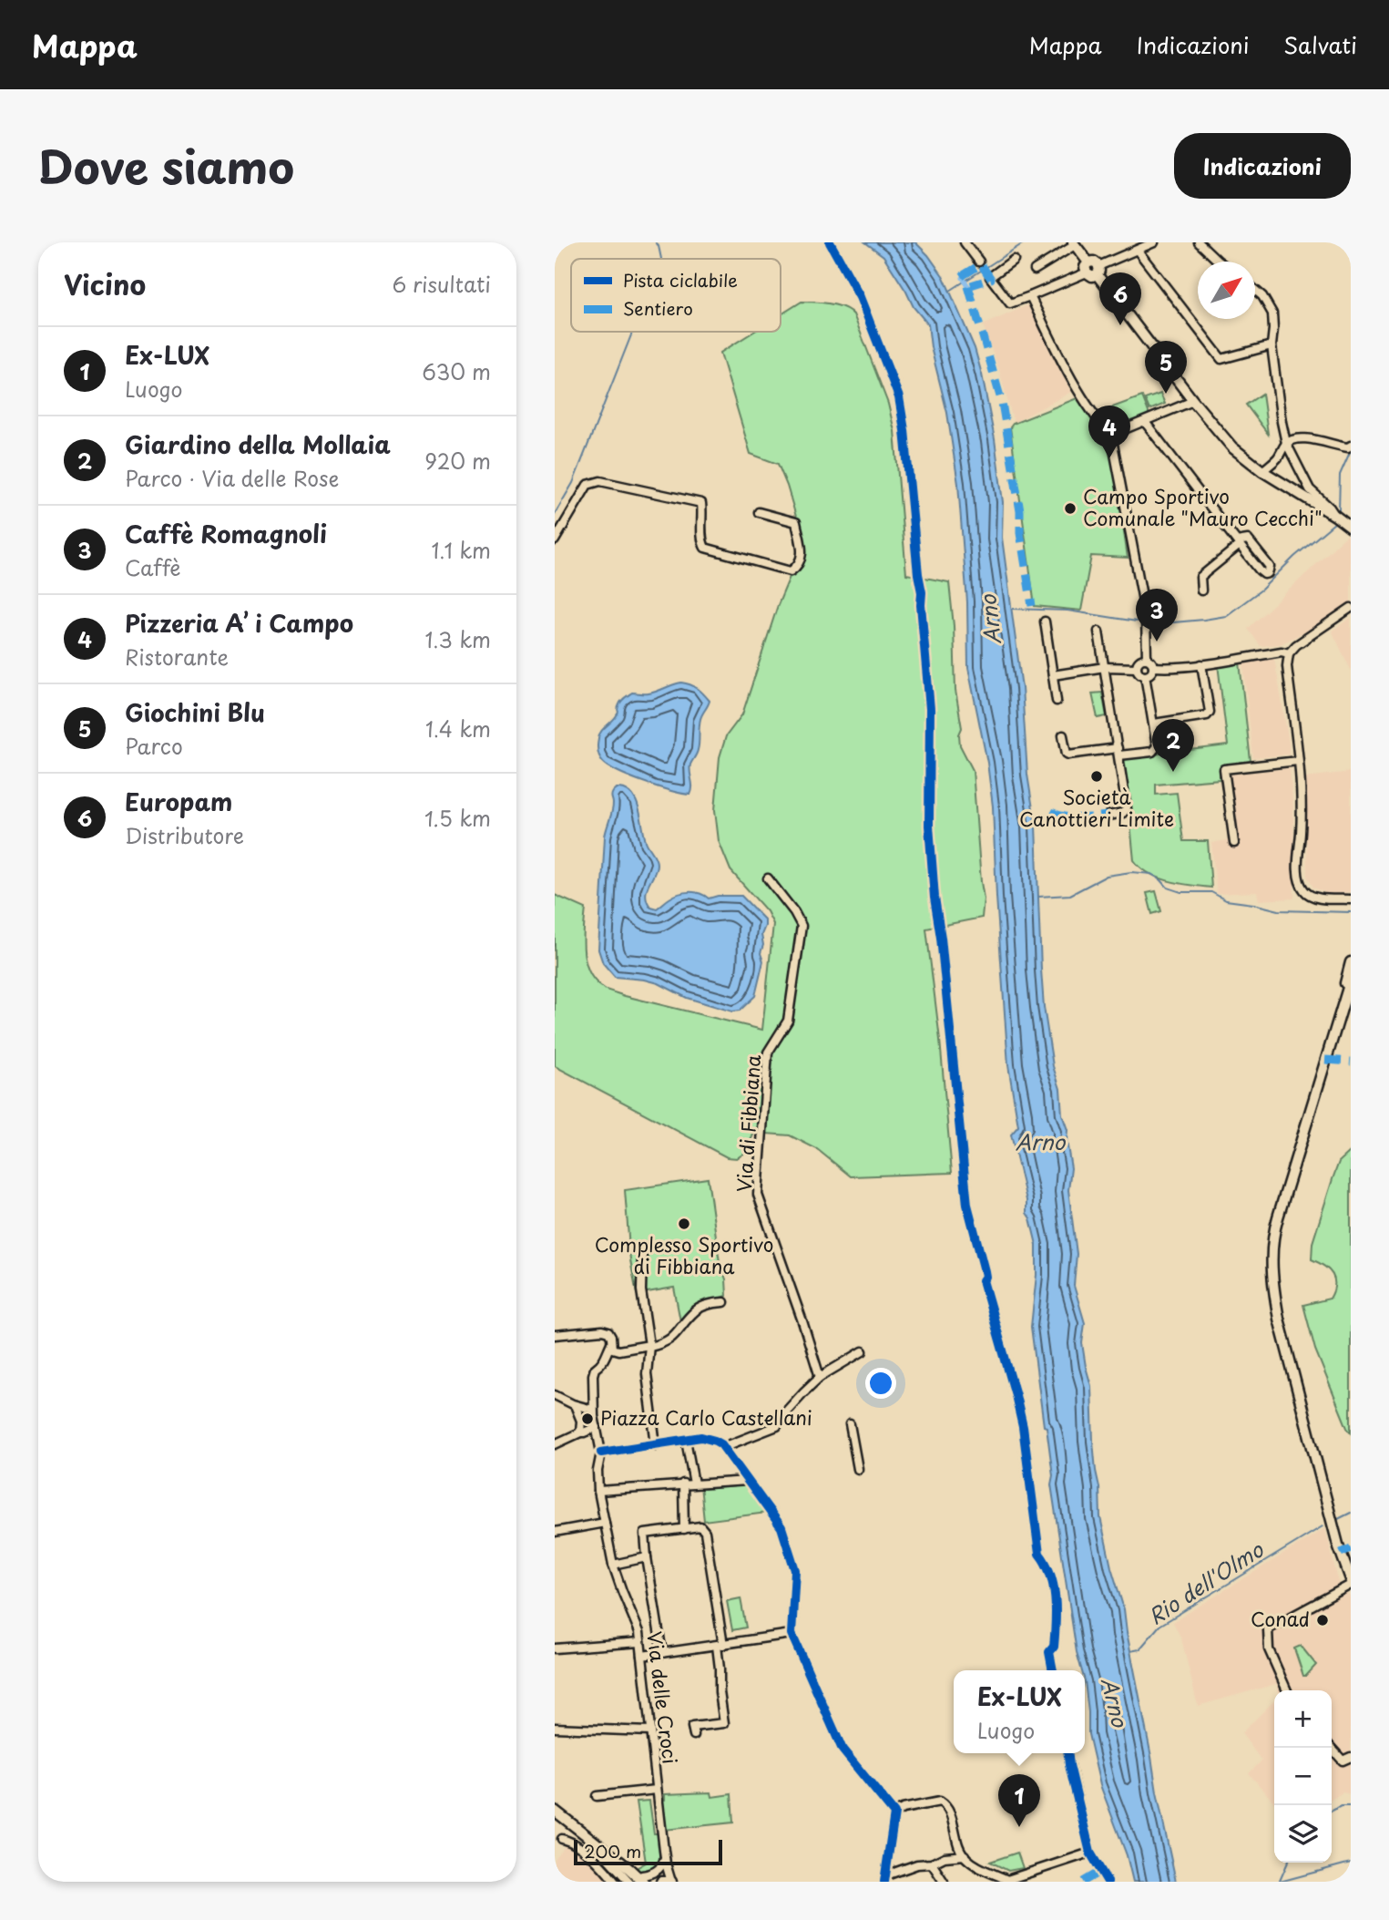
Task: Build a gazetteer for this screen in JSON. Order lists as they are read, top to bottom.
{
  "streets": {
    "street": ["Via di Fibbiana", "Via delle Croci"]
  },
  "water": ["Arno", "Rio dell'Olmo"],
  "places": [
    "Campo Sportivo Comunale \"Mauro Cecchi\"",
    "Società Canottieri Limite",
    "Complesso Sportivo di Fibbiana",
    "Piazza Carlo Castellani",
    "Conad"
  ],
  "legend": ["Pista ciclabile", "Sentiero"],
  "scale_bar": "200 m",
  "north": "top right",
  "page": {
    "header": "Mappa",
    "nav": ["Mappa", "Indicazioni", "Salvati"],
    "title": "Dove siamo",
    "buttons": "Indicazioni",
    "heading": ["Vicino", "6 risultati"],
    "pins": [
      "6",
      "5",
      "4",
      "3",
      "2",
      "1"
    ],
    "list": [
      {
        "mark": "1",
        "name": "Ex-LUX",
        "note": "Luogo",
        "value": "630 m"
      },
      {
        "mark": "2",
        "name": "Giardino della Mollaia",
        "note": "Parco · Via delle Rose",
        "value": "920 m"
      },
      {
        "mark": "3",
        "name": "Caffè Romagnoli",
        "note": "Caffè",
        "value": "1.1 km"
      },
      {
        "mark": "4",
        "name": "Pizzeria A’ i Campo",
        "note": "Ristorante",
        "value": "1.3 km"
      },
      {
        "mark": "5",
        "name": "Giochini Blu",
        "note": "Parco",
        "value": "1.4 km"
      },
      {
        "mark": "6",
        "name": "Europam",
        "note": "Distributore",
        "value": "1.5 km"
      }
    ],
    "popup": ["Ex-LUX", "Luogo"],
    "map_buttons": ["+", "−"],
    "scale": "200 m"
  }
}
